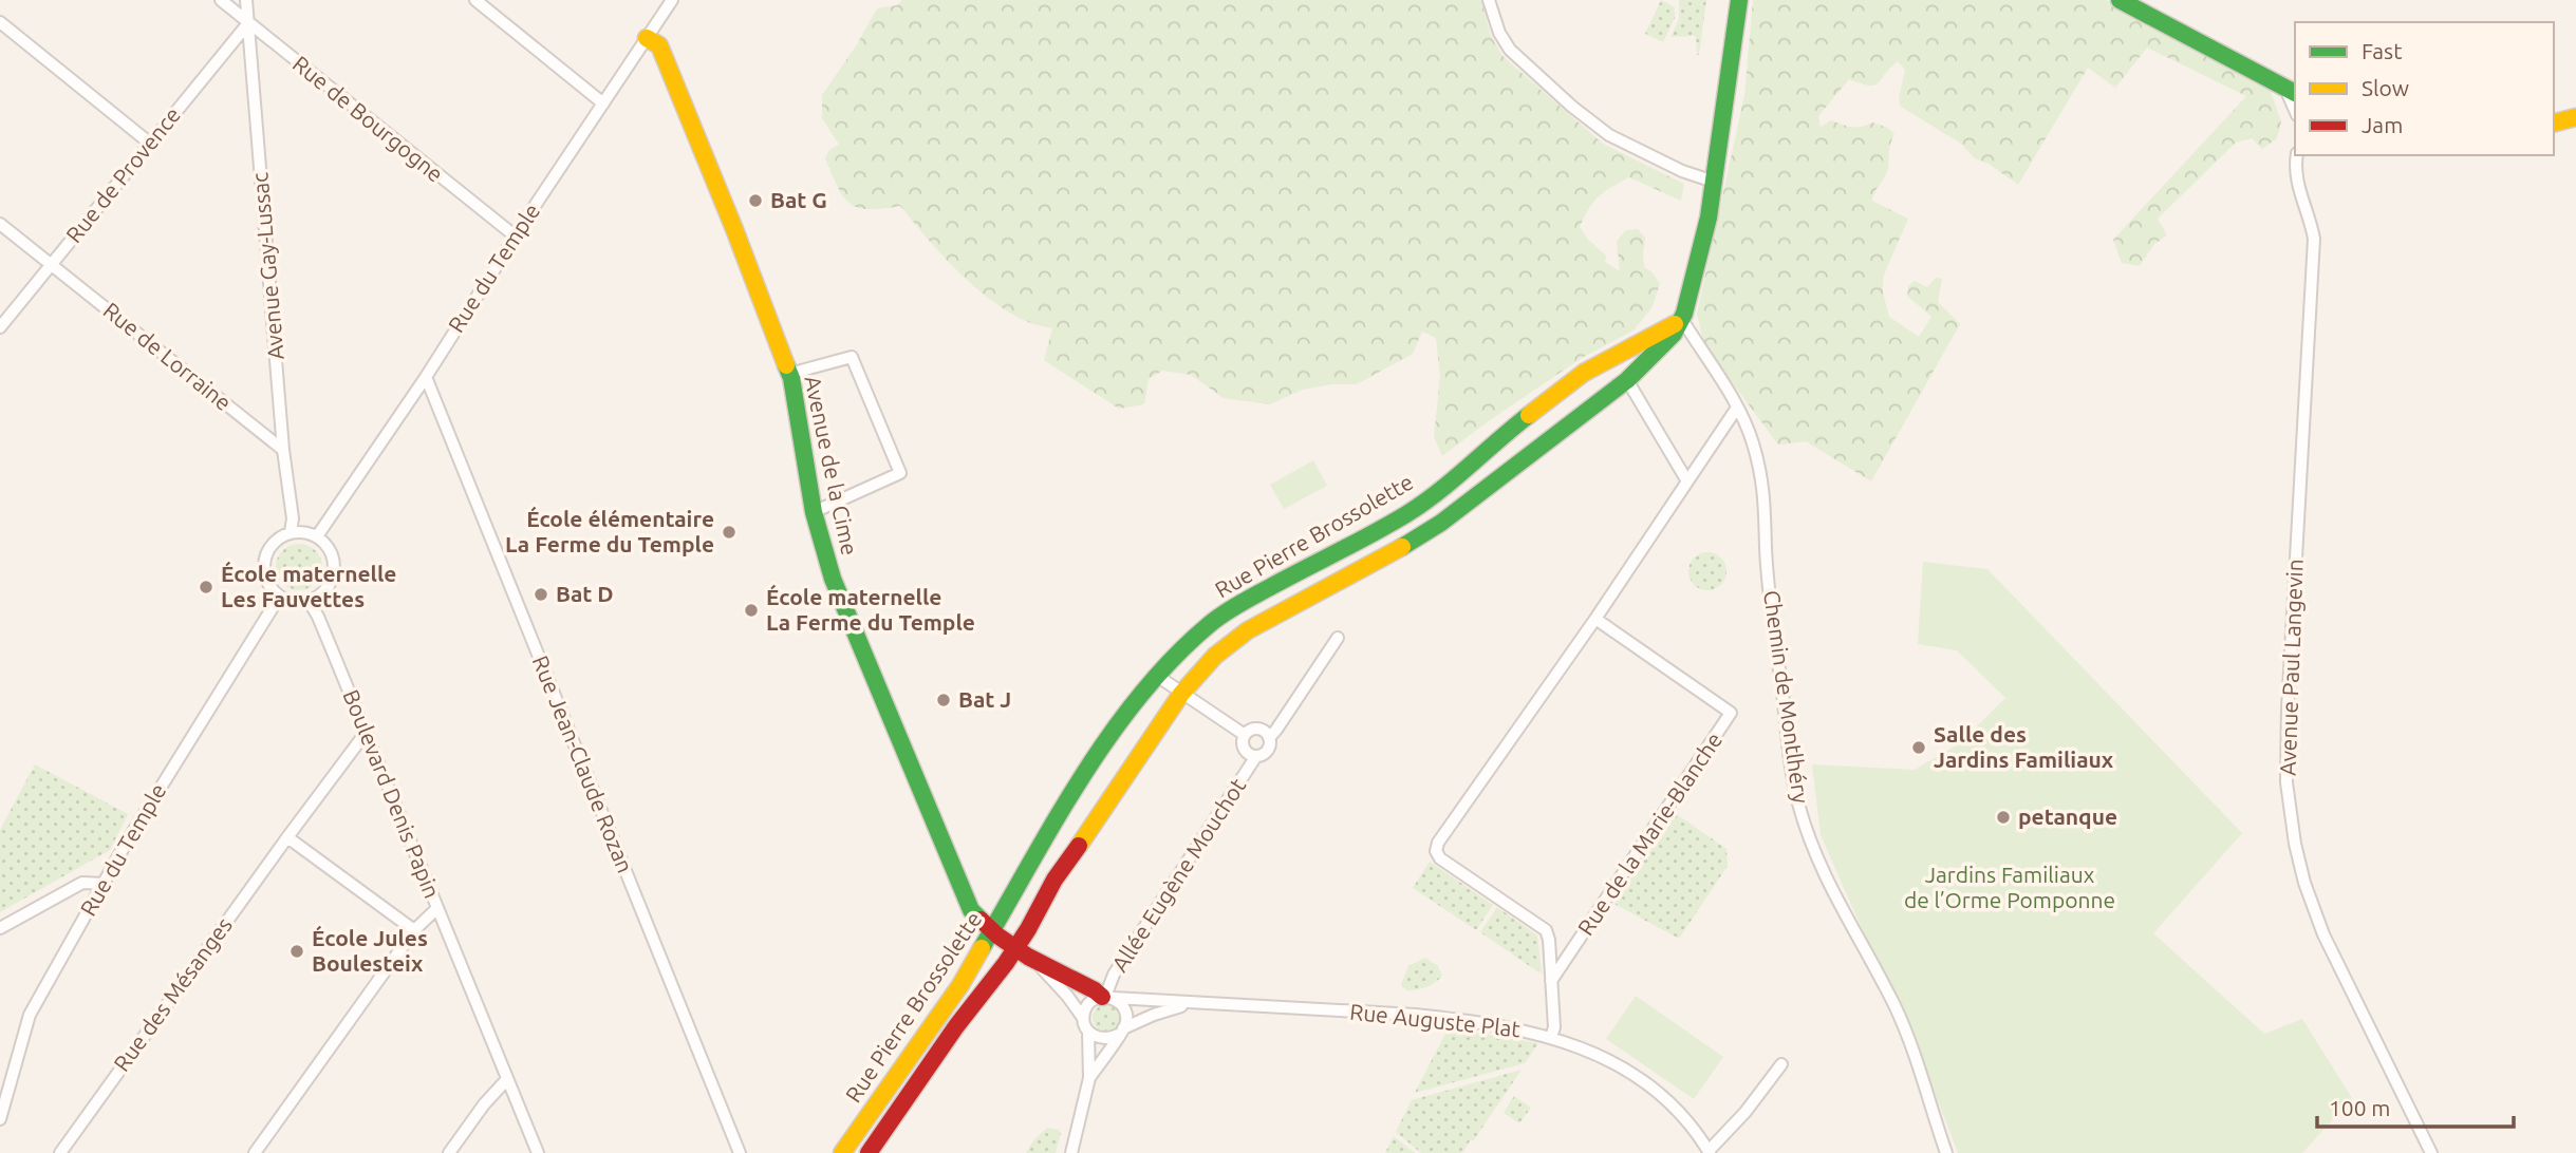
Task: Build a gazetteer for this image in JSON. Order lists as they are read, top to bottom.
{
  "streets": {
    "main road": ["Avenue de la Cime", "Rue Pierre Brossolette"],
    "street": [
      "Rue de Bourgogne",
      "Rue de Provence",
      "Avenue Gay-Lussac",
      "Rue du Temple",
      "Rue de Lorraine",
      "Avenue Paul Langevin",
      "Chemin de Montlhéry",
      "Rue Jean-Claude Rozan",
      "Boulevard Denis Papin",
      "Rue de la Marie-Blanche",
      "Allée Eugène Mouchot",
      "Rue des Mésanges",
      "Rue Auguste Plat"
    ]
  },
  "crossings": [
    ["Rue de Bourgogne", "Rue de Provence"],
    ["Rue de Bourgogne", "Avenue Gay-Lussac"],
    ["Rue de Bourgogne", "Rue du Temple"],
    ["Rue de Provence", "Avenue Gay-Lussac"],
    ["Rue de Provence", "Rue de Lorraine"],
    ["Avenue Gay-Lussac", "Rue du Temple"],
    ["Avenue Gay-Lussac", "Rue de Lorraine"],
    ["Avenue Gay-Lussac", "Boulevard Denis Papin"],
    ["Rue du Temple", "Avenue de la Cime"],
    ["Rue du Temple", "Rue Jean-Claude Rozan"],
    ["Rue du Temple", "Boulevard Denis Papin"],
    ["Avenue de la Cime", "Rue Pierre Brossolette"],
    ["Avenue de la Cime", "Allée Eugène Mouchot"],
    ["Avenue de la Cime", "Rue Auguste Plat"],
    ["Rue Pierre Brossolette", "Chemin de Montlhéry"],
    ["Chemin de Montlhéry", "Rue de la Marie-Blanche"],
    ["Boulevard Denis Papin", "Rue des Mésanges"],
    ["Rue de la Marie-Blanche", "Rue Auguste Plat"],
    ["Allée Eugène Mouchot", "Rue Auguste Plat"]
  ],
  "parks": ["Jardins Familiaux de l’Orme Pomponne"],
  "places": [
    "Bat G",
    "École élémentaire La Ferme du Temple",
    "École maternelle Les Fauvettes",
    "Bat D",
    "École maternelle La Ferme du Temple",
    "Bat J",
    "Salle des Jardins Familiaux",
    "petanque",
    "École Jules Boulesteix"
  ],
  "legend": ["Fast", "Slow", "Jam"],
  "scale_bar": "100 m"
}
